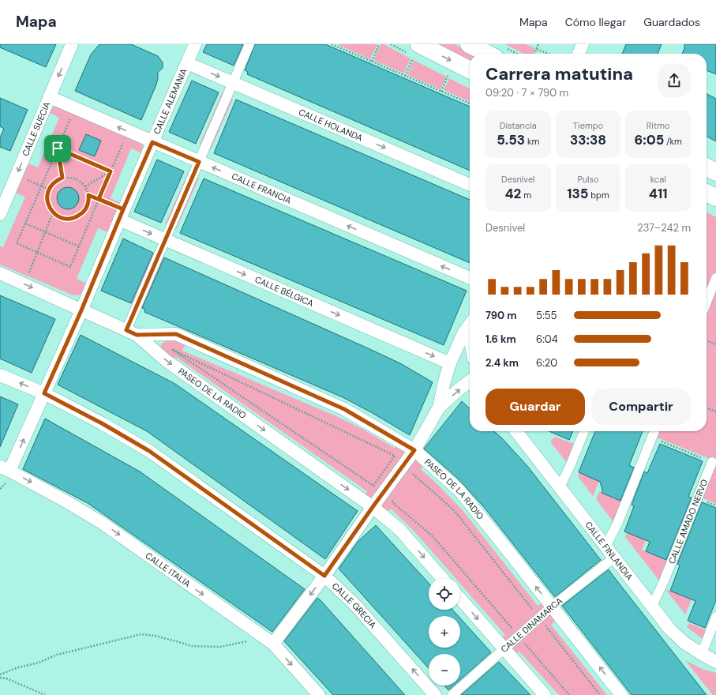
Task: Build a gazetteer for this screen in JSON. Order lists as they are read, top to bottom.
{
  "streets": {
    "street": [
      "CALLE ALEMANIA",
      "CALLE HOLANDA",
      "CALLE SUECIA",
      "CALLE FRANCIA",
      "CALLE BÉLGICA",
      "PASEO DE LA RADIO",
      "CALLE AMADO NERVO",
      "CALLE FINLANDIA",
      "CALLE ITALIA",
      "CALLE GRECIA",
      "CALLE DINAMARCA"
    ]
  },
  "crossings": [
    ["CALLE ALEMANIA", "CALLE HOLANDA"],
    ["CALLE ALEMANIA", "CALLE FRANCIA"],
    ["CALLE ALEMANIA", "CALLE BÉLGICA"],
    ["CALLE ALEMANIA", "PASEO DE LA RADIO"],
    ["CALLE ALEMANIA", "CALLE ITALIA"],
    ["CALLE ALEMANIA", "CALLE GRECIA"],
    ["CALLE SUECIA", "CALLE FRANCIA"],
    ["PASEO DE LA RADIO", "CALLE DINAMARCA"],
    ["CALLE AMADO NERVO", "CALLE FINLANDIA"],
    ["CALLE FINLANDIA", "CALLE DINAMARCA"]
  ],
  "one_way": [
    "CALLE HOLANDA",
    "CALLE SUECIA",
    "CALLE FRANCIA",
    "CALLE BÉLGICA",
    "CALLE ITALIA"
  ],
  "page": {
    "header": "Mapa",
    "nav": ["Mapa", "Cómo llegar", "Guardados"],
    "heading": ["Carrera matutina", "09:20 · 7 × 790 m"],
    "stats": [
      ["Distancia", "5.53 km"],
      ["Tiempo", "33:38"],
      ["Ritmo", "6:05 /km"],
      ["Desnivel", "42 m"],
      ["Pulso", "135 bpm"],
      ["kcal", "411"]
    ],
    "chart": ["Desnivel", "237–242 m"],
    "list": [
      {
        "name": "790 m",
        "note": "5:55"
      },
      {
        "name": "1.6 km",
        "note": "6:04"
      },
      {
        "name": "2.4 km",
        "note": "6:20"
      }
    ],
    "buttons": ["Guardar", "Compartir"],
    "map_buttons": ["+", "−"]
  }
}
